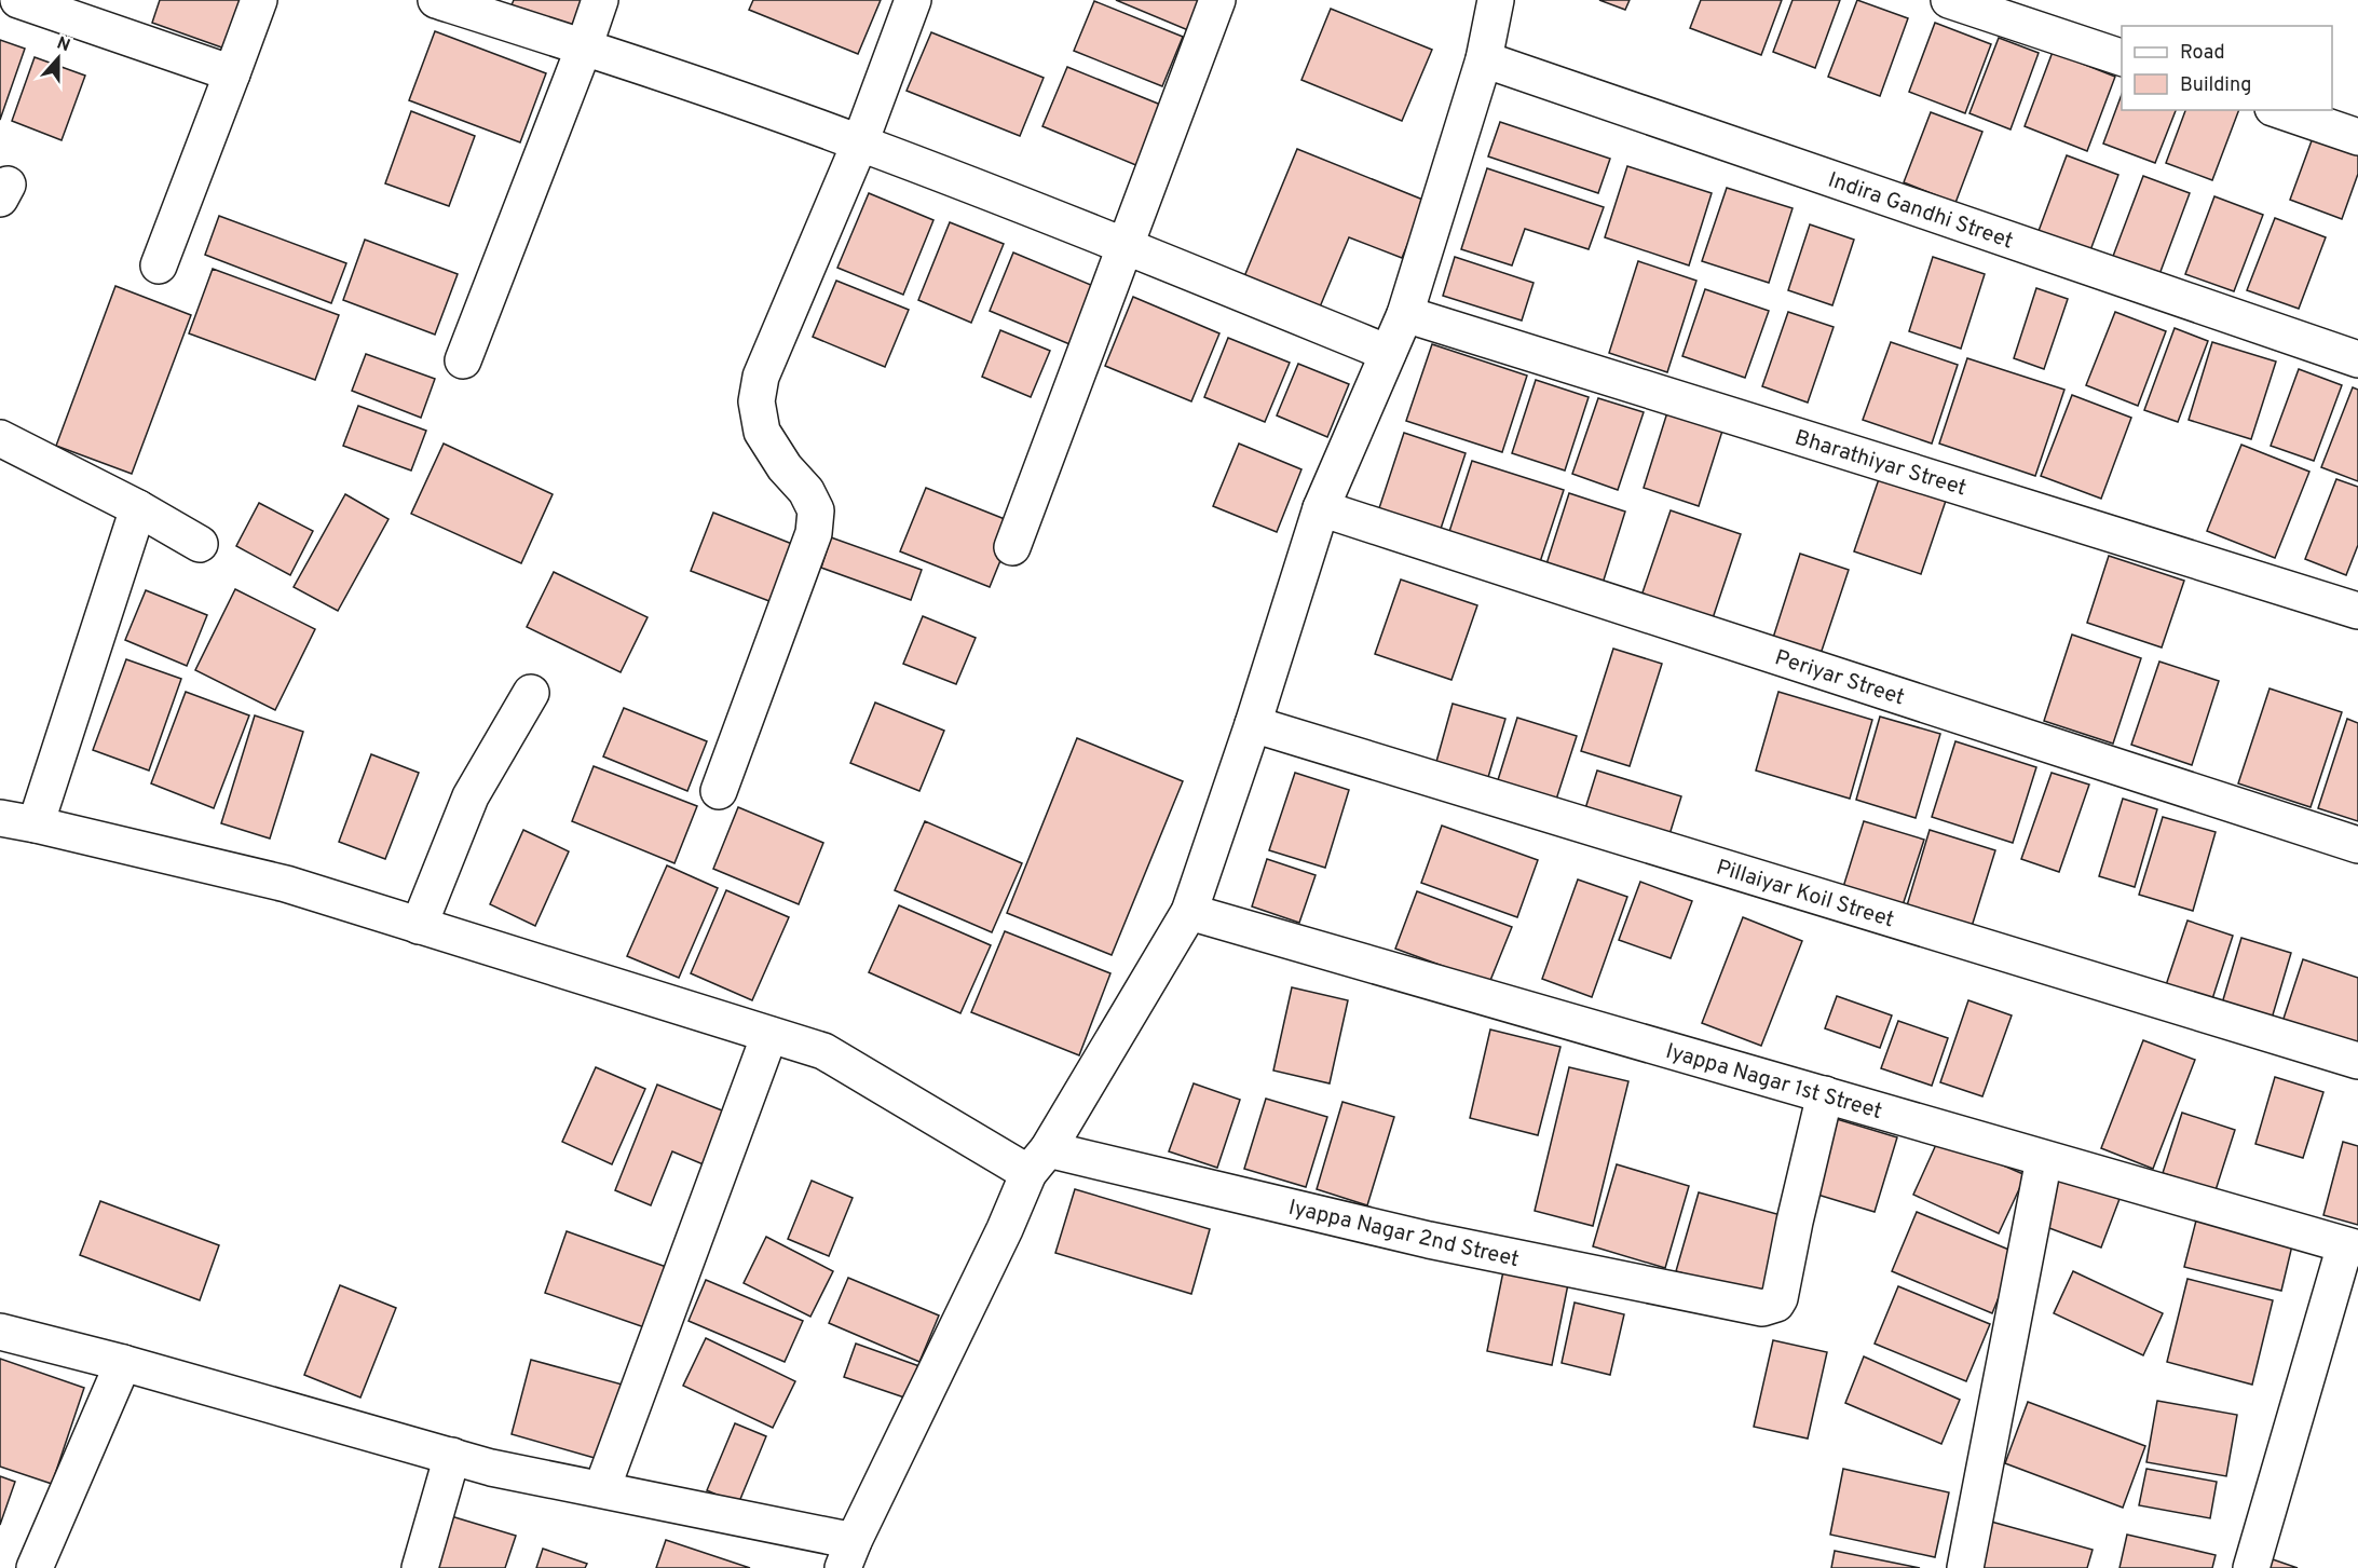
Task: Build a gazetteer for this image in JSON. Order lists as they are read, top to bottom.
{
  "streets": {
    "street": [
      "Indira Gandhi Street",
      "Bharathiyar Street",
      "Periyar Street",
      "Pillaiyar Koil Street",
      "Iyappa Nagar 1st Street",
      "Iyappa Nagar 2nd Street"
    ]
  },
  "crossings": [
    ["Iyappa Nagar 1st Street", "Iyappa Nagar 2nd Street"]
  ],
  "legend": ["Road", "Building"],
  "north": "top"
}
